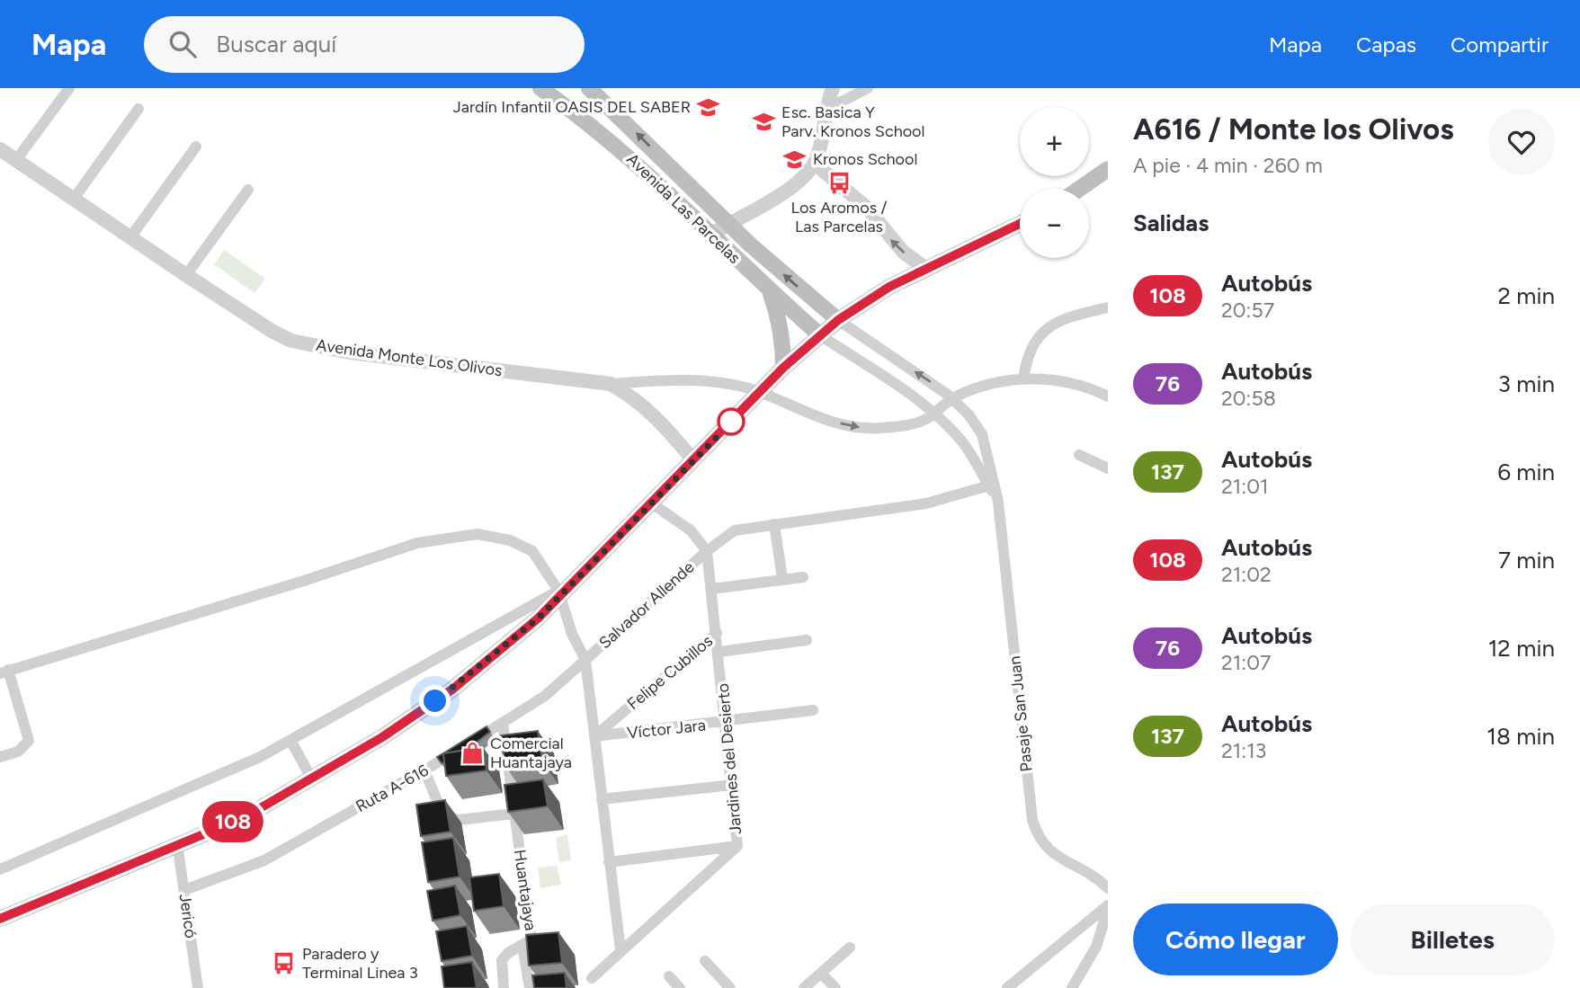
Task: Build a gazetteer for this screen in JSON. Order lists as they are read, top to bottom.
{
  "streets": {
    "main road": ["Avenida Las Parcelas"],
    "street": [
      "Avenida Monte Los Olivos",
      "Salvador Allende",
      "Felipe Cubillos",
      "Pasaje San Juan",
      "Víctor Jara",
      "Jardines del Desierto",
      "Ruta A-616",
      "Huantajaya",
      "Jericó"
    ]
  },
  "crossings": [
    ["Avenida Las Parcelas", "Pasaje San Juan"],
    ["Salvador Allende", "Felipe Cubillos"],
    ["Salvador Allende", "Pasaje San Juan"],
    ["Salvador Allende", "Víctor Jara"],
    ["Salvador Allende", "Jardines del Desierto"],
    ["Salvador Allende", "Ruta A-616"],
    ["Felipe Cubillos", "Víctor Jara"],
    ["Felipe Cubillos", "Jardines del Desierto"],
    ["Víctor Jara", "Jardines del Desierto"],
    ["Ruta A-616", "Huantajaya"],
    ["Ruta A-616", "Jericó"]
  ],
  "places": {
    "school or university": ["Jardín Infantil OASIS DEL SABER", "Esc. Basica Y Parv. Kronos School", "Kronos School"],
    "bus stop": ["Los Aromos / Las Parcelas", "Paradero y Terminal Linea 3"],
    "shop": ["Comercial Huantajaya"]
  },
  "lines": ["bus line 108"],
  "page": {
    "header": "Mapa",
    "search": "Buscar aquí",
    "nav": ["Mapa", "Capas", "Compartir"],
    "on_map": "108",
    "heading": [
      ["A616 / Monte los Olivos", "A pie · 4 min · 260 m"],
      "Salidas"
    ],
    "map_buttons": ["+", "−"],
    "list": [
      {
        "mark": "108",
        "name": "Autobús",
        "note": "20:57",
        "value": "2 min"
      },
      {
        "mark": "76",
        "name": "Autobús",
        "note": "20:58",
        "value": "3 min"
      },
      {
        "mark": "137",
        "name": "Autobús",
        "note": "21:01",
        "value": "6 min"
      },
      {
        "mark": "108",
        "name": "Autobús",
        "note": "21:02",
        "value": "7 min"
      },
      {
        "mark": "76",
        "name": "Autobús",
        "note": "21:07",
        "value": "12 min"
      },
      {
        "mark": "137",
        "name": "Autobús",
        "note": "21:13",
        "value": "18 min"
      }
    ],
    "buttons": ["Cómo llegar", "Billetes"]
  }
}
